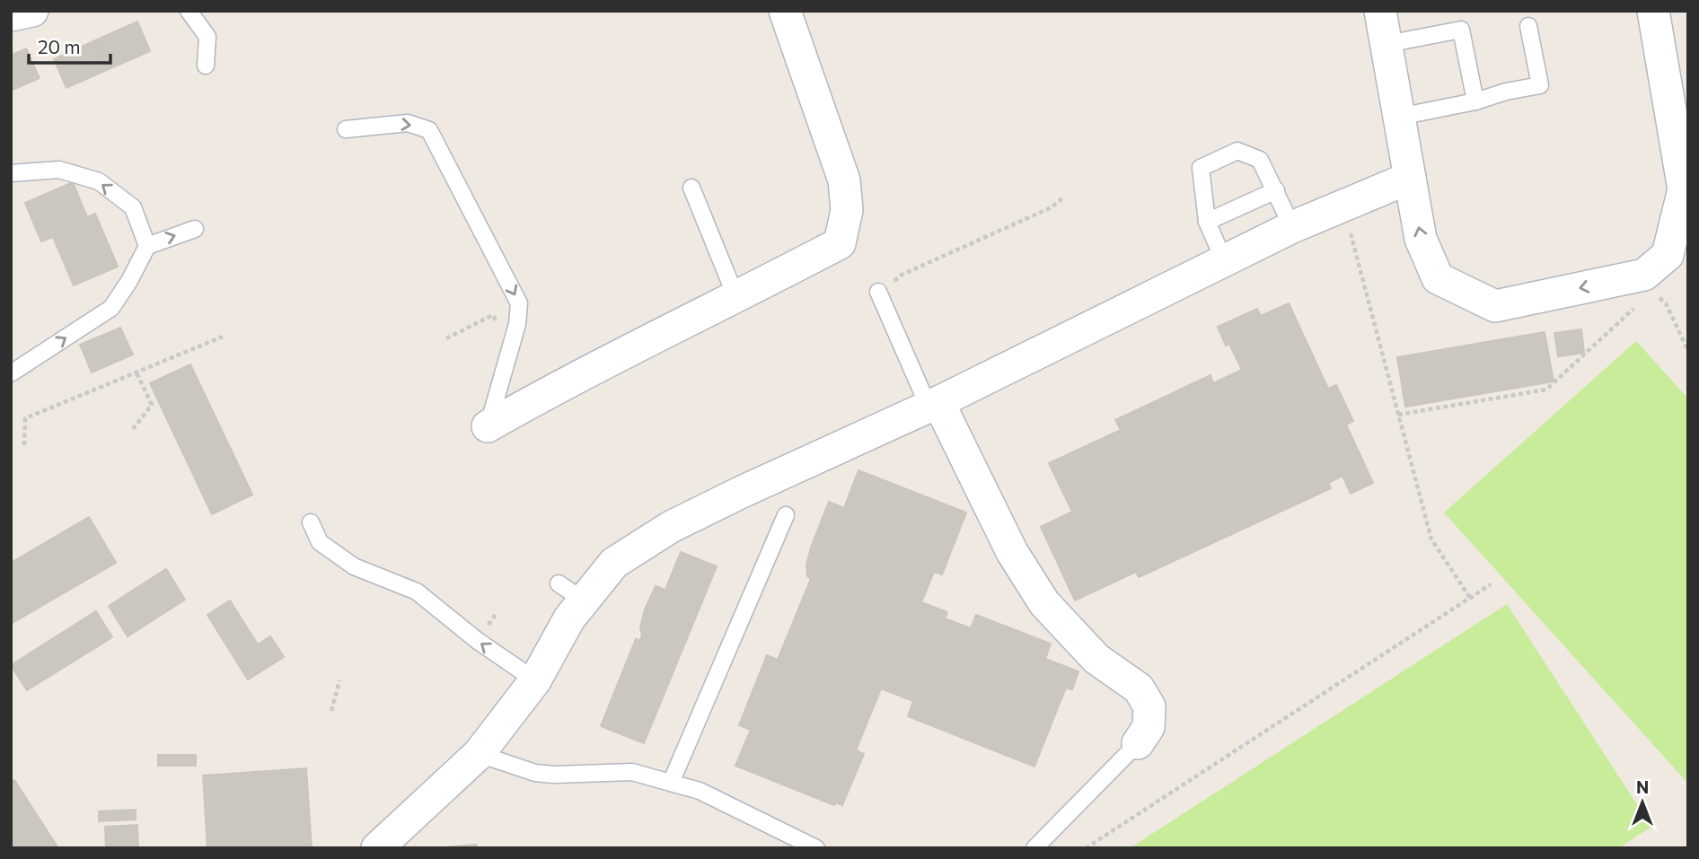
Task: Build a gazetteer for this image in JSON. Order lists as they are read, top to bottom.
{
  "scale_bar": "20 m",
  "north": "top"
}
